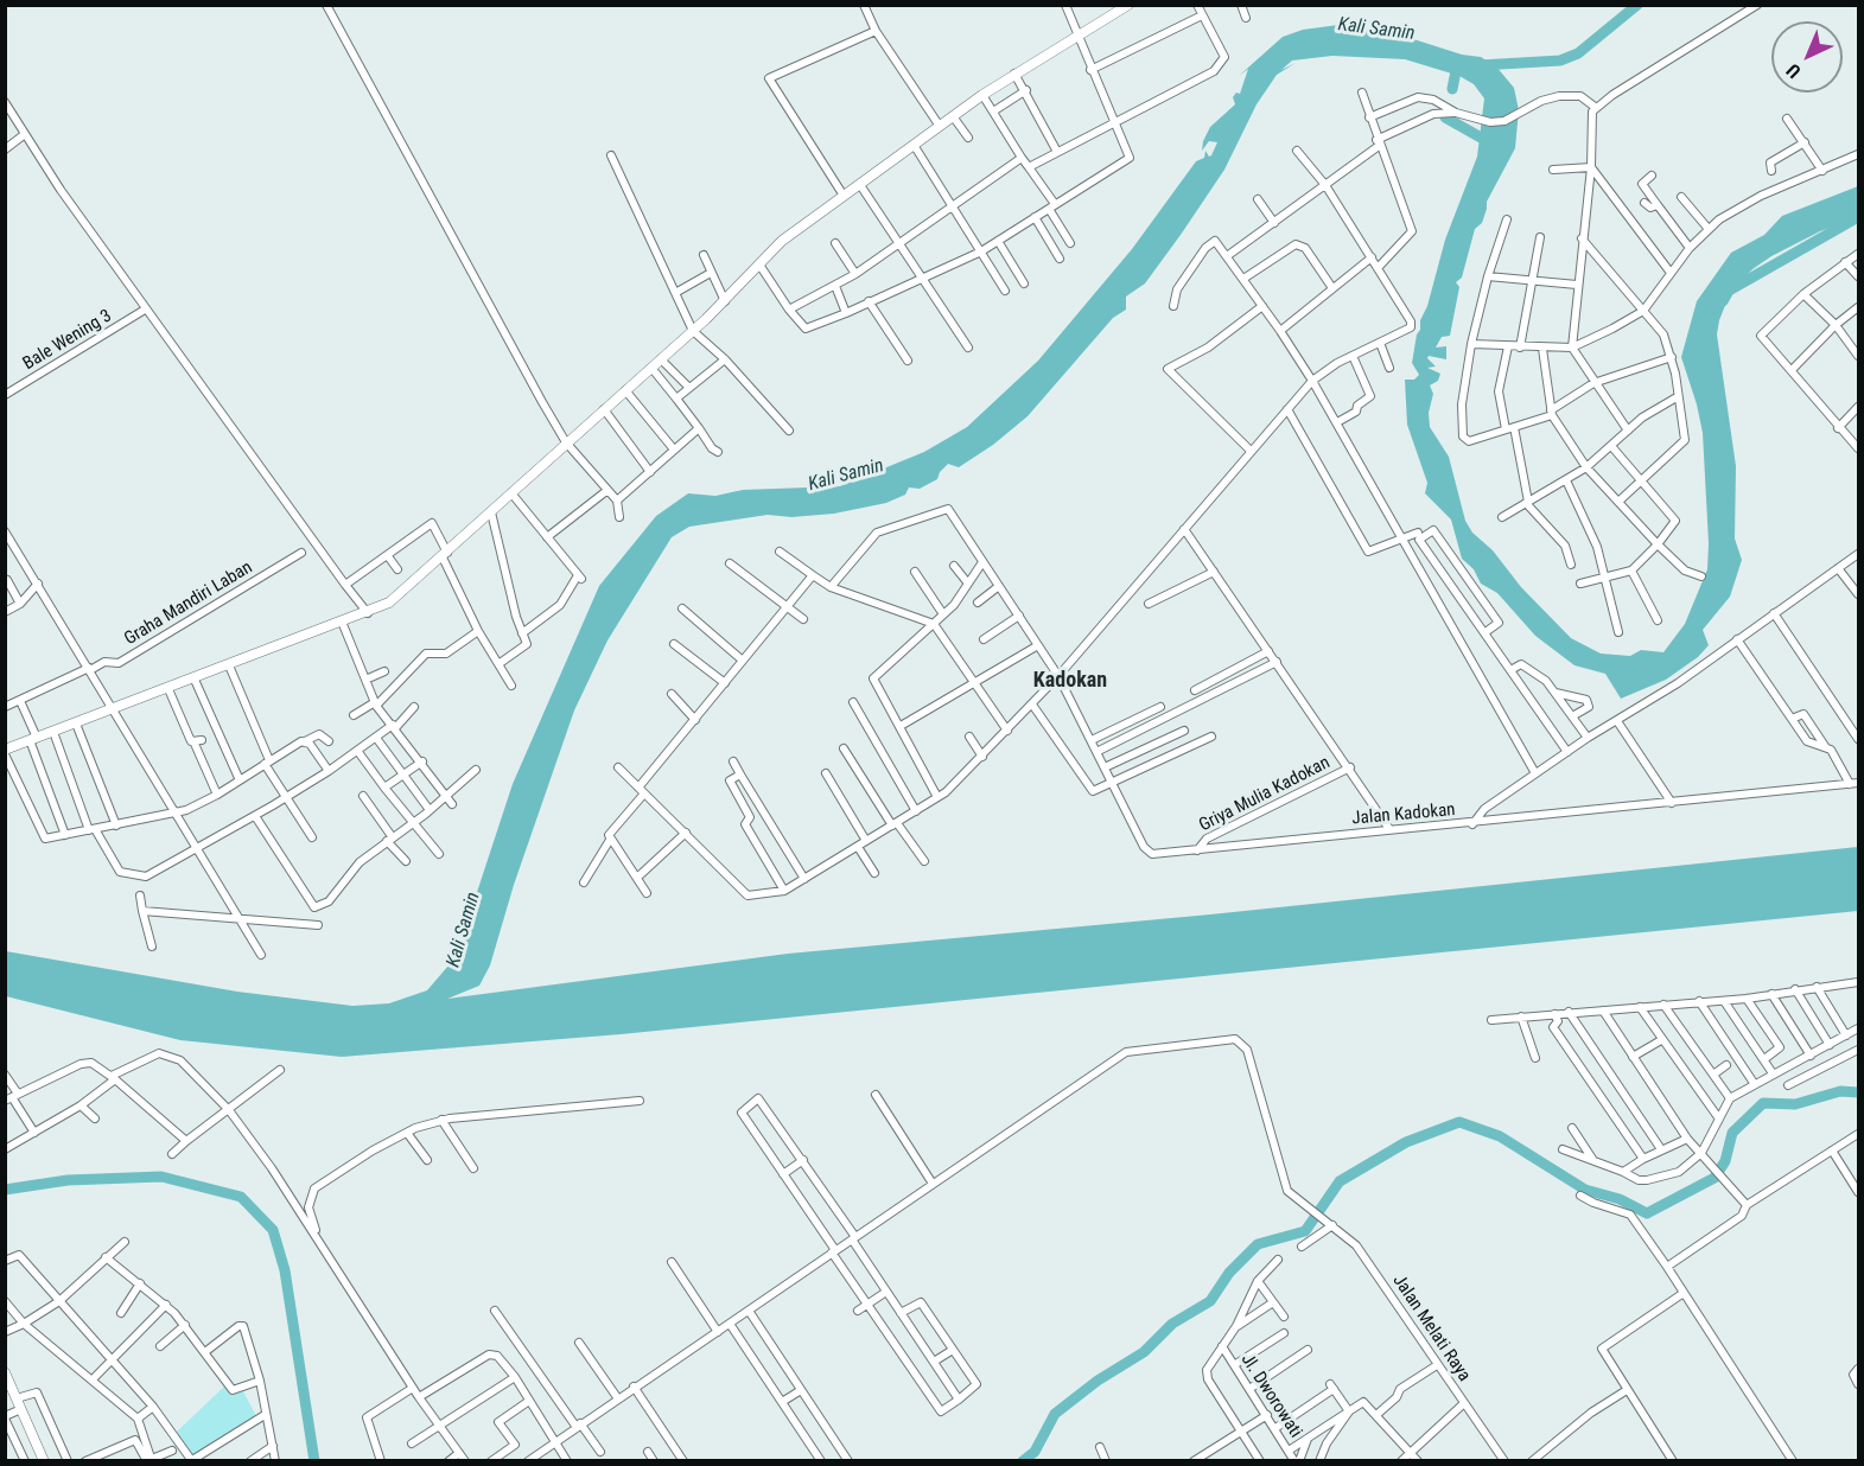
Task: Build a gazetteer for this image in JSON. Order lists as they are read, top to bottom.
{
  "streets": {
    "street": [
      "Bale Wening 3",
      "Graha Mandiri Laban",
      "Griya Mulia Kadokan",
      "Jalan Kadokan",
      "Jalan Melati Raya",
      "Jl. Dworowati"
    ]
  },
  "crossings": [
    ["Griya Mulia Kadokan", "Jalan Kadokan"]
  ],
  "districts": ["Kadokan"],
  "water": ["Kali Samin"],
  "north": "bottom left"
}
